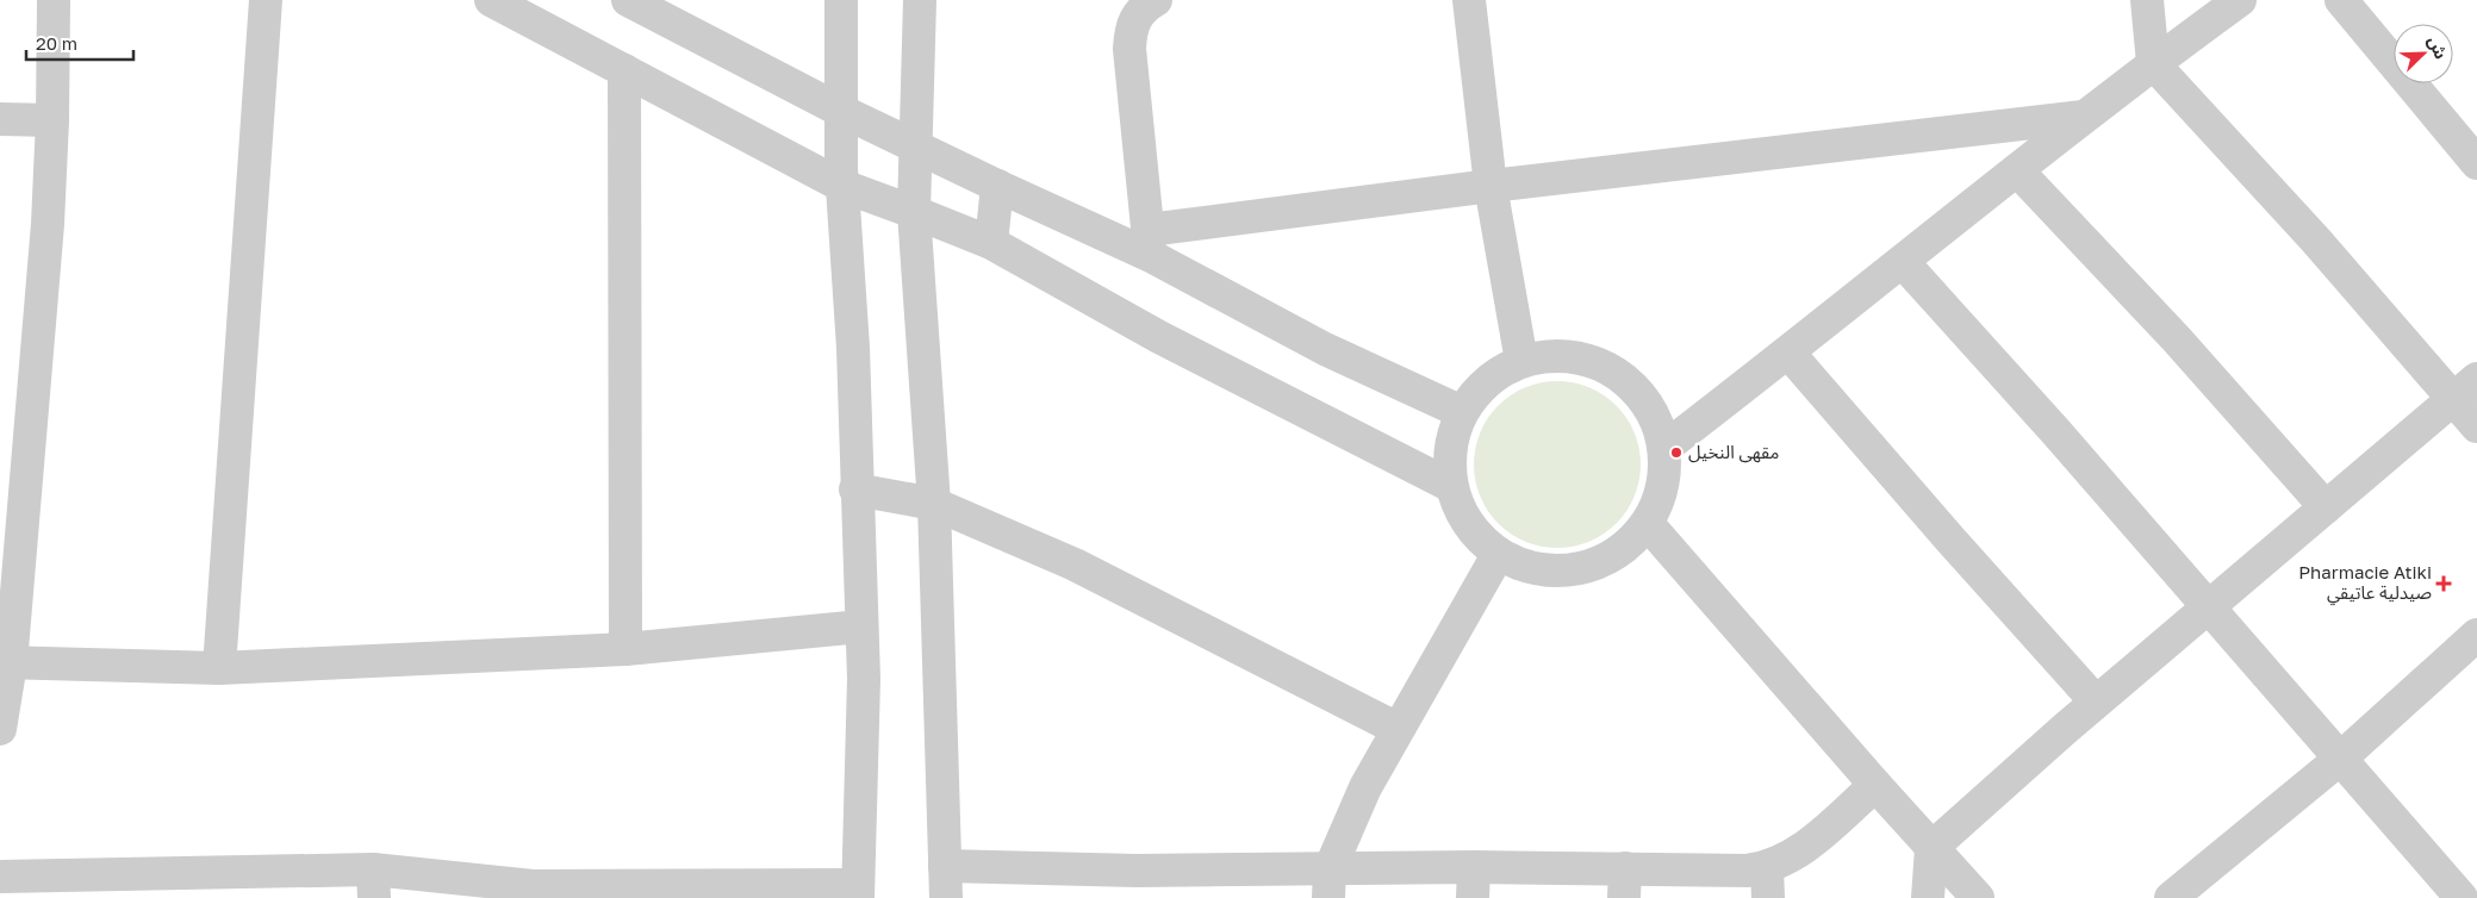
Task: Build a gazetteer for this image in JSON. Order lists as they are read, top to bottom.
{
  "places": {
    "other": ["مقهى النخيل"],
    "health": ["Pharmacie Atiki صيدلية عاتيقي"]
  },
  "scale_bar": "20 m",
  "north": "top right"
}
